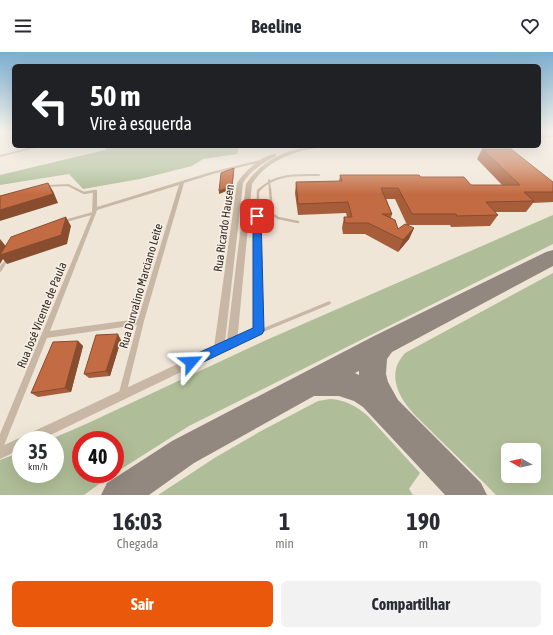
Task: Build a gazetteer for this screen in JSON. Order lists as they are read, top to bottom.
{
  "streets": {
    "street": ["Rua Ricardo Hausen", "Rua Durvalino Marciano Leite", "Rua José Vicente de Paula"]
  },
  "north": "left",
  "page": {
    "header": "Beeline",
    "turn": ["50 m", "Vire à esquerda"],
    "speed": "35 km/h",
    "limit": "40",
    "eta": [
      "16:03",
      "Chegada",
      "1",
      "min",
      "190",
      "m"
    ],
    "buttons": ["Sair", "Compartilhar"]
  }
}
